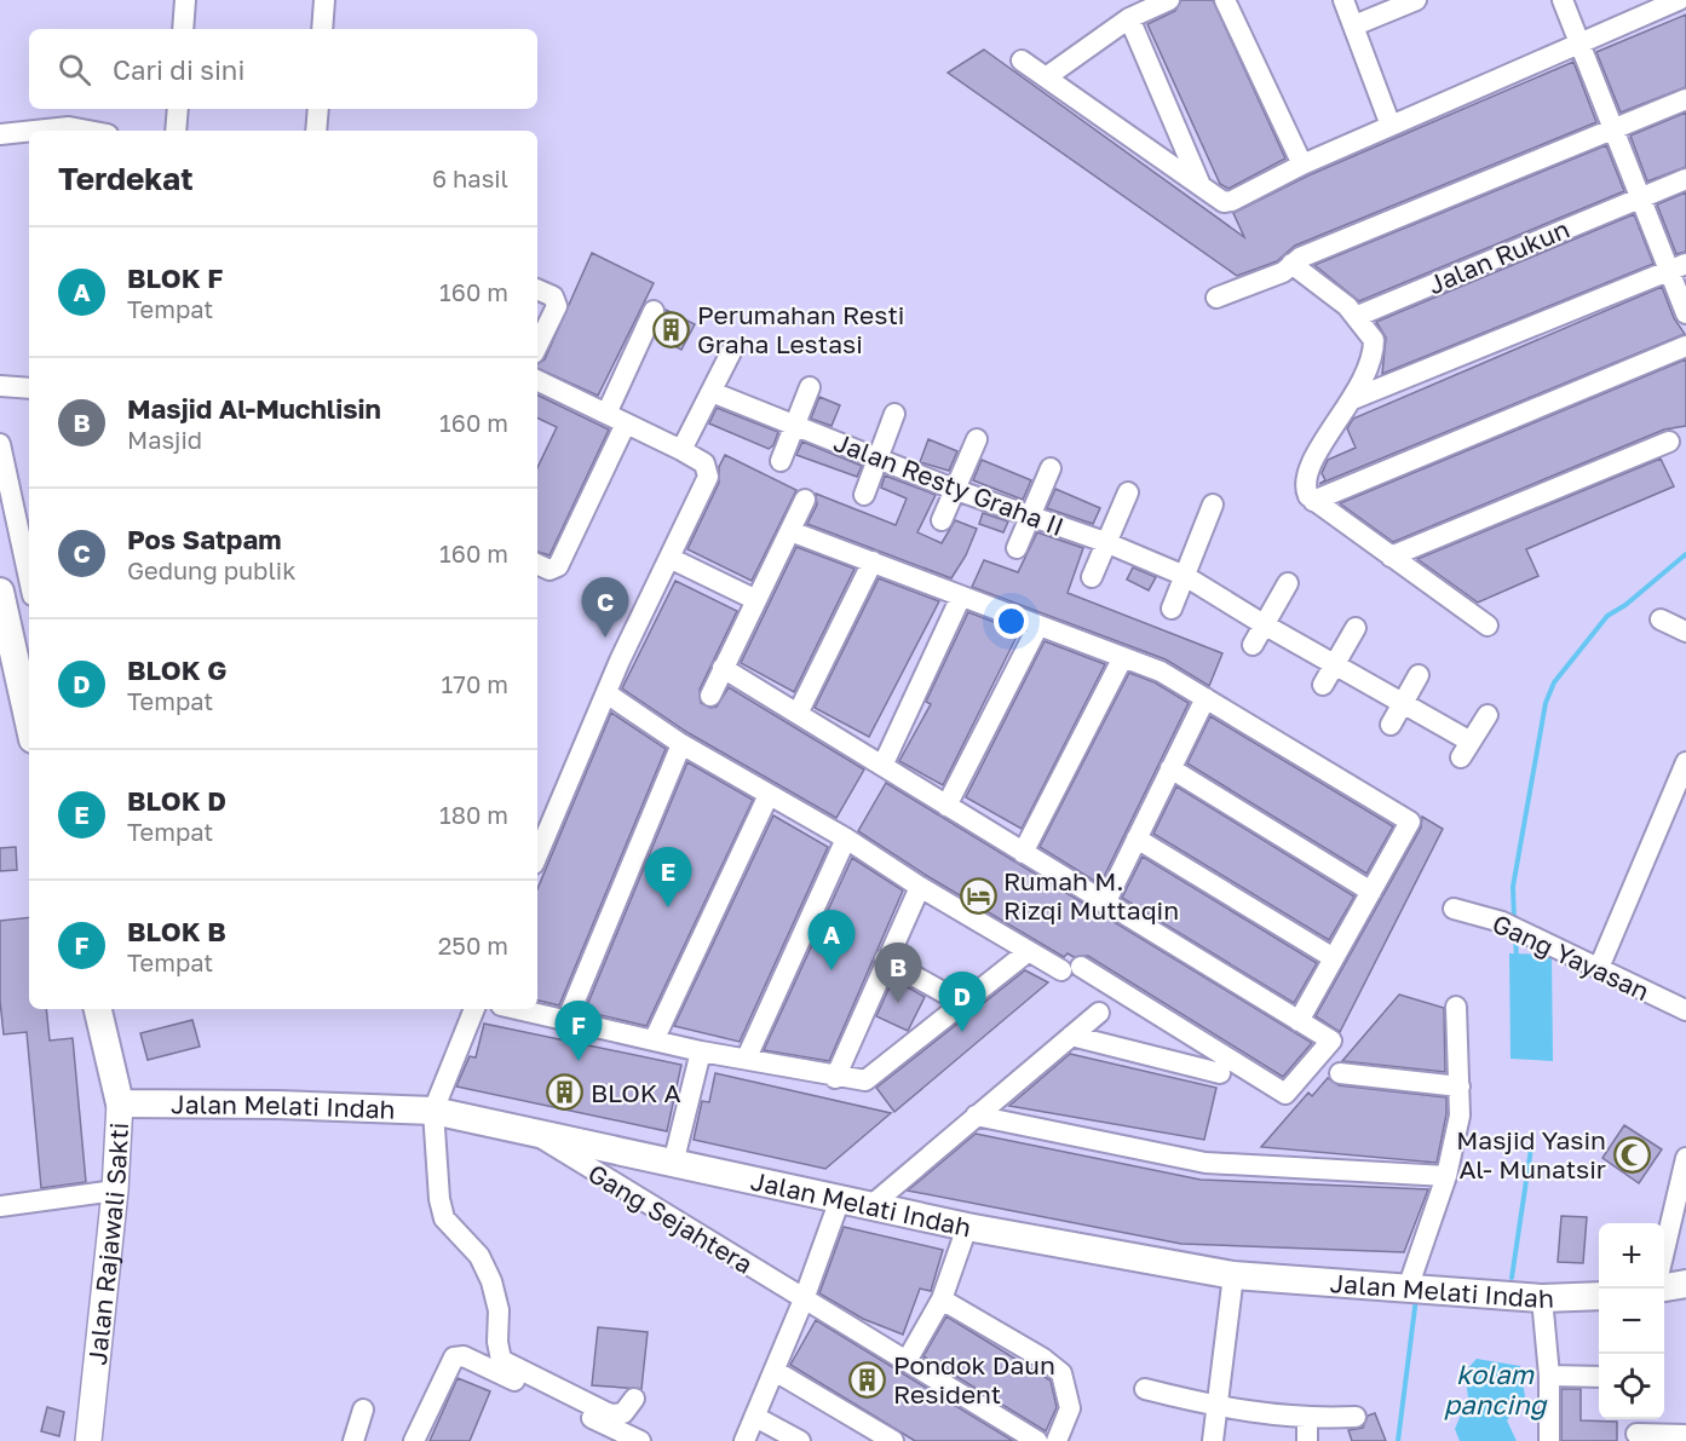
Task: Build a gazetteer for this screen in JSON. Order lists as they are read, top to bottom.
{
  "streets": {
    "main road": ["Jalan Melati Indah", "Jalan Rajawali Sakti"],
    "street": [
      "Jalan Rukun",
      "Jalan Resty Graha II",
      "Gang Yayasan",
      "Gang Sejahtera"
    ]
  },
  "crossings": [
    ["Jalan Melati Indah", "Gang Sejahtera"],
    ["Jalan Melati Indah", "Jalan Rajawali Sakti"]
  ],
  "water": ["kolam pancing"],
  "places": {
    "building": ["Perumahan Resti Graha Lestasi", "BLOK A", "Pondok Daun Resident"],
    "hotel": ["Rumah M. Rizqi Muttaqin"],
    "mosque": ["Masjid Yasin Al- Munatsir"]
  },
  "page": {
    "search": "Cari di sini",
    "heading": ["Terdekat", "6 hasil"],
    "list": [
      {
        "mark": "A",
        "name": "BLOK F",
        "note": "Tempat",
        "value": "160 m"
      },
      {
        "mark": "B",
        "name": "Masjid Al-Muchlisin",
        "note": "Masjid",
        "value": "160 m"
      },
      {
        "mark": "C",
        "name": "Pos Satpam",
        "note": "Gedung publik",
        "value": "160 m"
      },
      {
        "mark": "D",
        "name": "BLOK G",
        "note": "Tempat",
        "value": "170 m"
      },
      {
        "mark": "E",
        "name": "BLOK D",
        "note": "Tempat",
        "value": "180 m"
      },
      {
        "mark": "F",
        "name": "BLOK B",
        "note": "Tempat",
        "value": "250 m"
      }
    ],
    "pins": [
      "C",
      "E",
      "A",
      "B",
      "D",
      "F"
    ],
    "map_buttons": ["+", "−"]
  }
}
